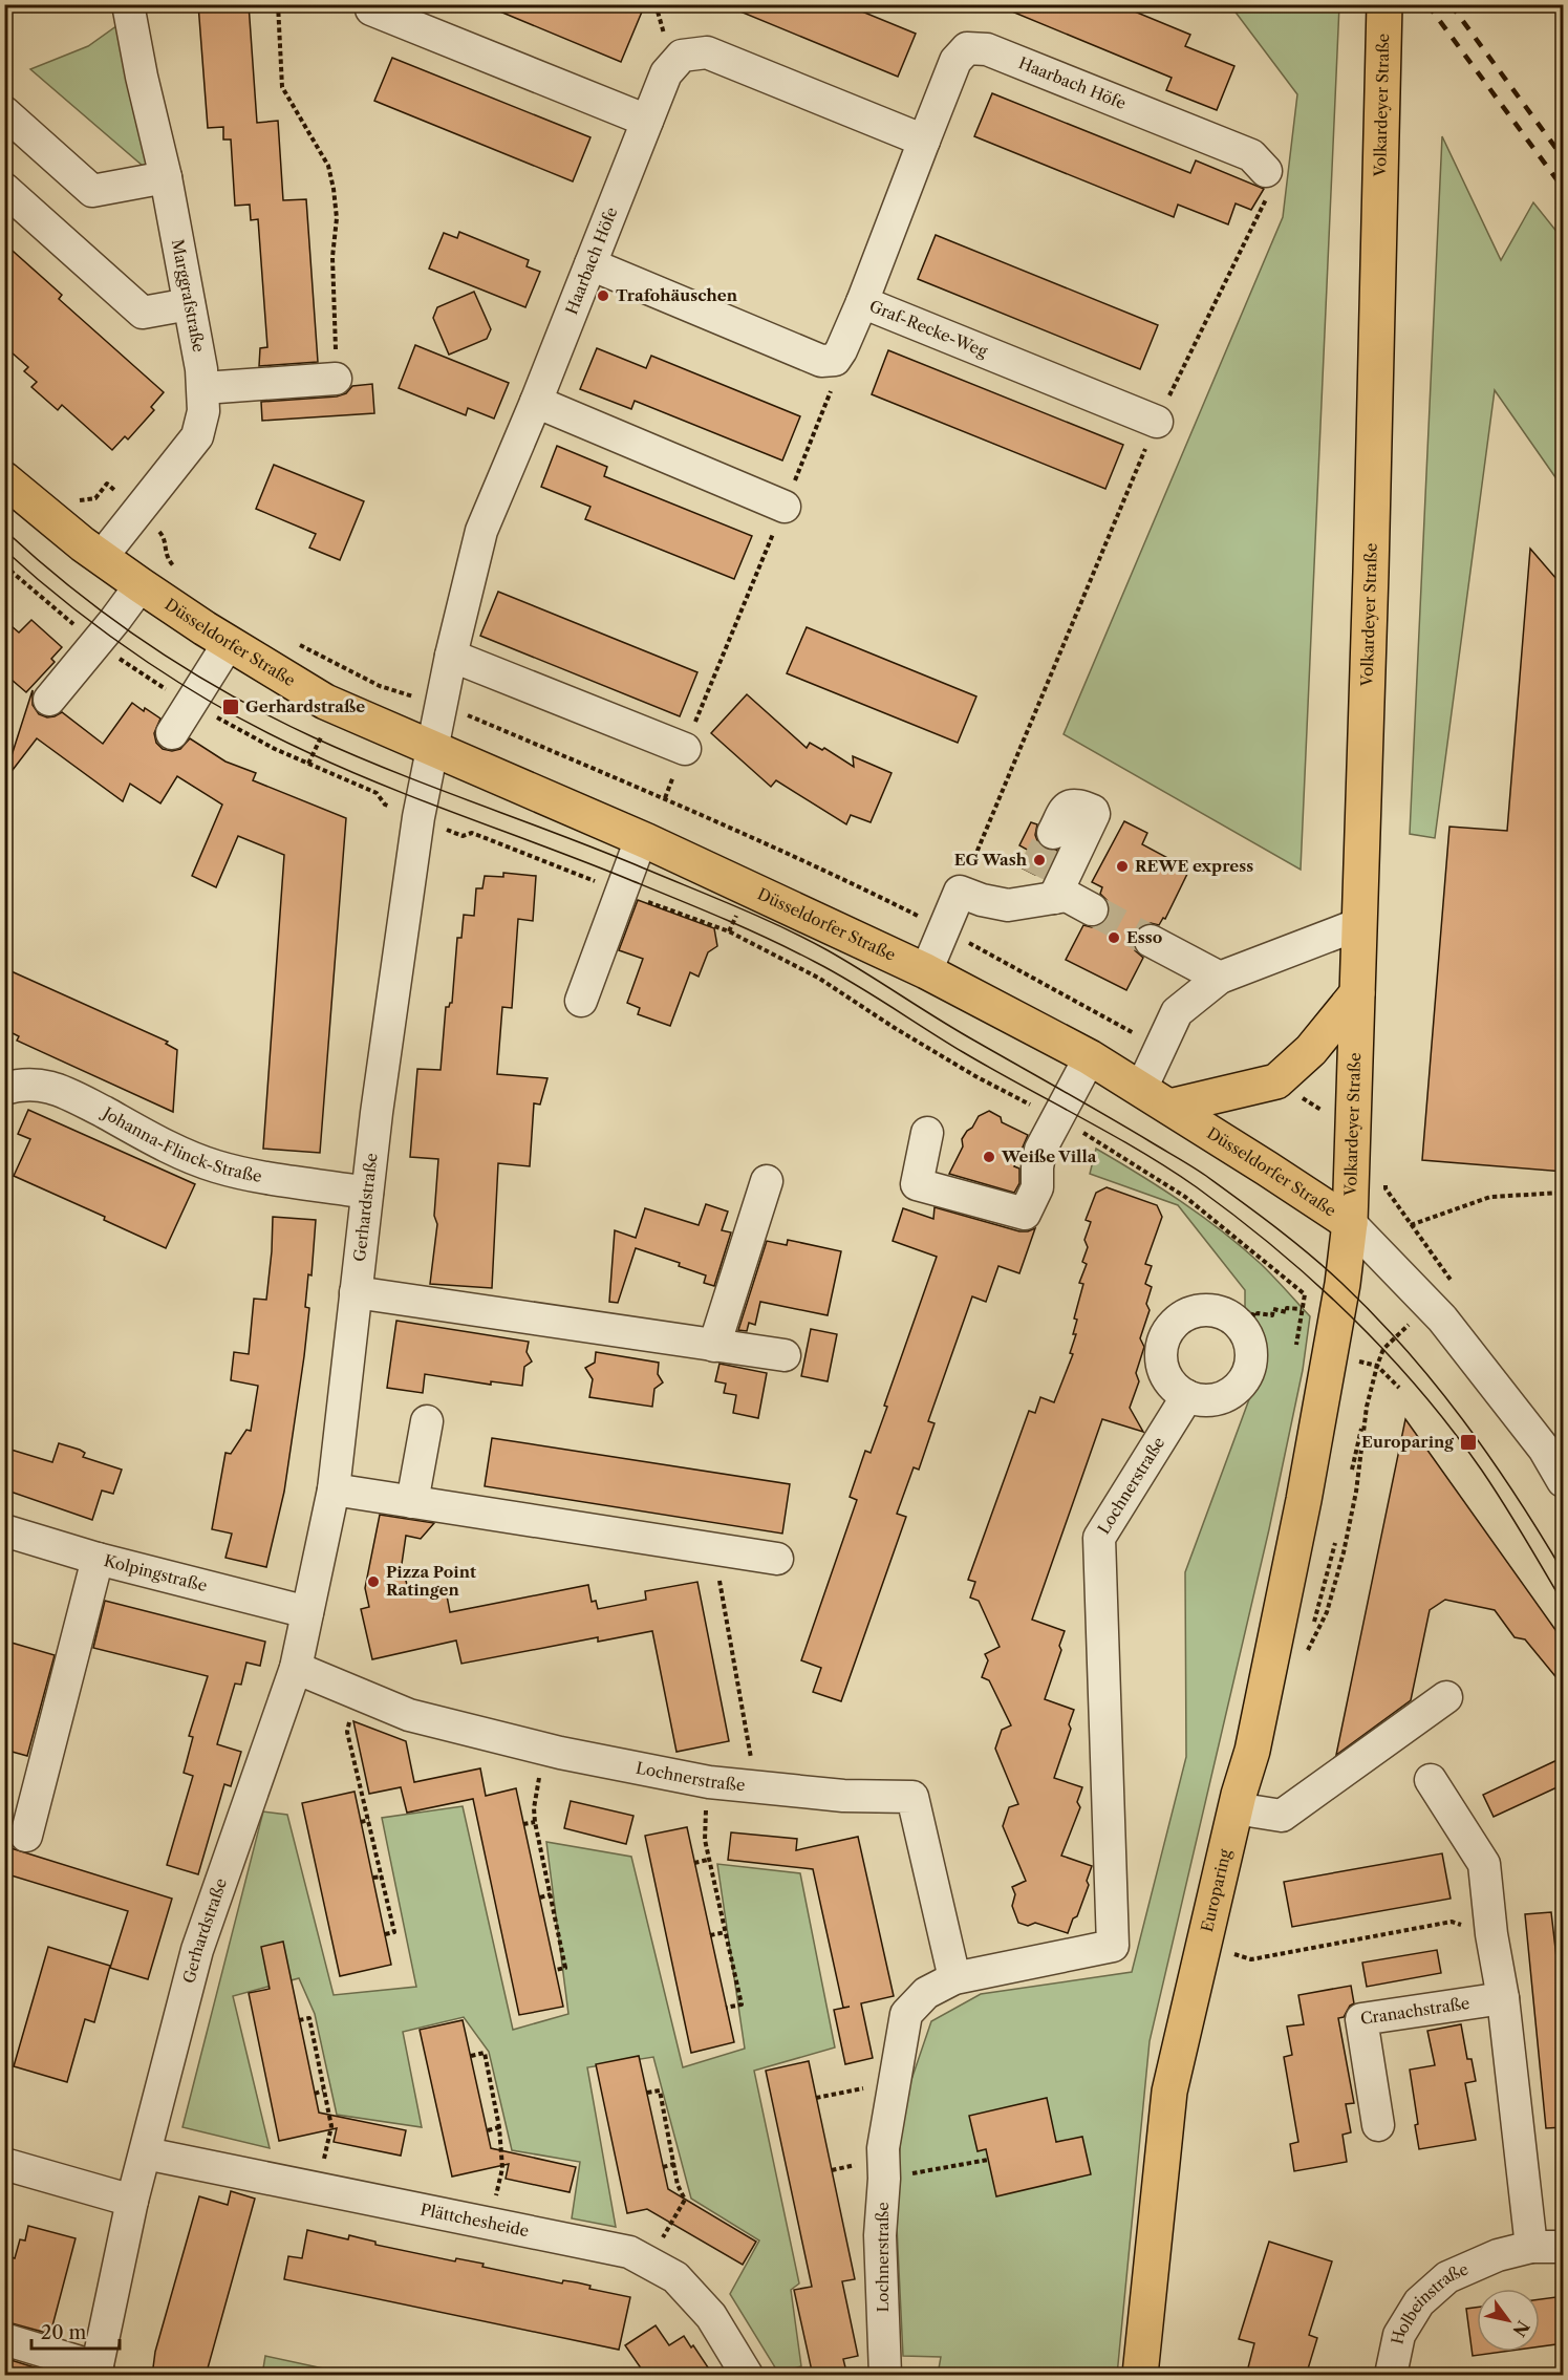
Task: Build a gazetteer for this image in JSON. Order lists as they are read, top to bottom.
{
  "streets": {
    "main road": ["Volkardeyer Straße", "Düsseldorfer Straße", "Europaring"],
    "street": [
      "Haarbach Höfe",
      "Marggrafstraße",
      "Graf-Recke-Weg",
      "Johanna-Flinck-Straße",
      "Gerhardstraße",
      "Lochnerstraße",
      "Kolpingstraße",
      "Cranachstraße",
      "Plättchesheide",
      "Holbeinstraße"
    ]
  },
  "crossings": [
    ["Haarbach Höfe", "Graf-Recke-Weg"],
    ["Haarbach Höfe", "Düsseldorfer Straße"],
    ["Haarbach Höfe", "Gerhardstraße"],
    ["Volkardeyer Straße", "Düsseldorfer Straße"],
    ["Volkardeyer Straße", "Europaring"],
    ["Marggrafstraße", "Düsseldorfer Straße"],
    ["Düsseldorfer Straße", "Gerhardstraße"],
    ["Düsseldorfer Straße", "Europaring"],
    ["Johanna-Flinck-Straße", "Gerhardstraße"],
    ["Gerhardstraße", "Lochnerstraße"],
    ["Gerhardstraße", "Kolpingstraße"],
    ["Gerhardstraße", "Plättchesheide"]
  ],
  "places": {
    "other": [
      "Trafohäuschen",
      "EG Wash",
      "REWE express",
      "Esso",
      "Weiße Villa",
      "Pizza Point Ratingen"
    ],
    "transit": ["Gerhardstraße", "Europaring"]
  },
  "scale_bar": "20 m",
  "north": "bottom right"
}
